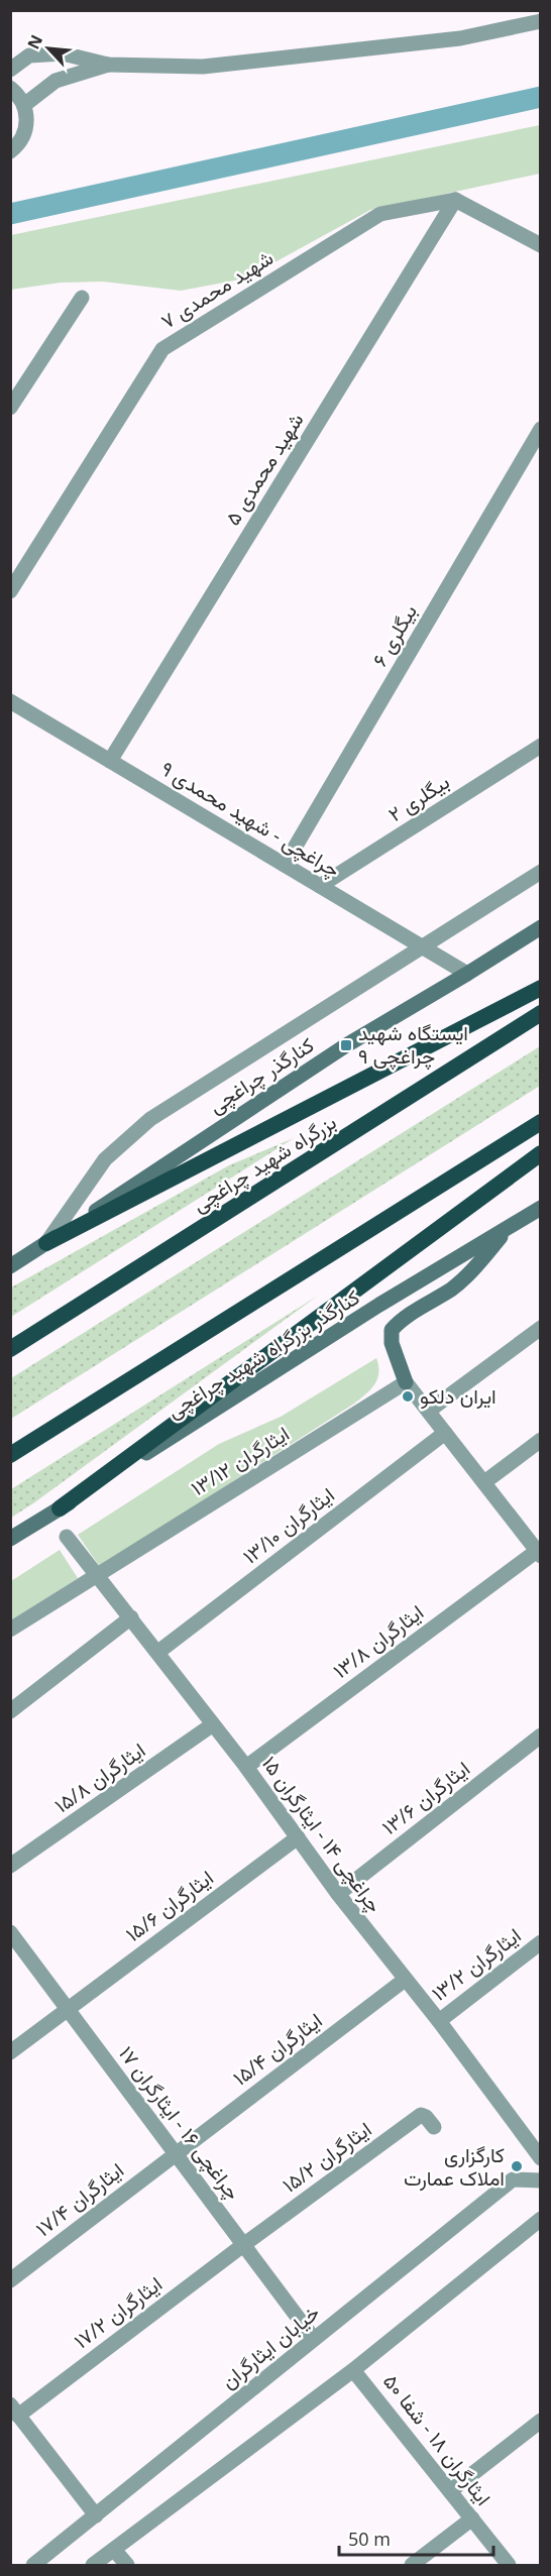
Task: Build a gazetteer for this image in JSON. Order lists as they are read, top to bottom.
{
  "streets": {
    "highway": ["بزرگراه شهید چراغچی"],
    "main road": ["کنارگذر چراغچی", "کنارگذر بزرگراه شهید چراغچی"],
    "street": [
      "شهید محمدی ۷",
      "شهید محمدی ۵",
      "بیگلری ۶",
      "بیگلری ۲",
      "۹ چراغچی - شهید محمدی",
      "ایثارگران ۱۳/۱۲",
      "ایثارگران ۱۳/۱۰",
      "ایثارگران ۱۳/۸",
      "ایثارگران ۱۵/۸",
      "ایثارگران ۱۳/۶",
      "چراغچی ۱۴ - ایثارگران ۱۵",
      "ایثارگران ۱۵/۶",
      "ایثارگران ۱۳/۲",
      "ایثارگران ۱۵/۴",
      "چراغچی ۱۶ - ایثارگران ۱۷",
      "ایثارگران ۱۵/۲",
      "ایثارگران ۱۷/۴",
      "ایثارگران ۱۷/۲",
      "خیابان ایثارگران",
      "ایثارگران ۱۸ - شفا ۵۰"
    ]
  },
  "crossings": [
    ["شهید محمدی ۷", "شهید محمدی ۵"],
    ["شهید محمدی ۵", "۹ چراغچی - شهید محمدی"],
    ["بیگلری ۶", "۹ چراغچی - شهید محمدی"],
    ["بیگلری ۲", "۹ چراغچی - شهید محمدی"],
    ["۹ چراغچی - شهید محمدی", "کنارگذر چراغچی"],
    ["ایثارگران ۱۳/۱۲", "چراغچی ۱۴ - ایثارگران ۱۵"],
    ["ایثارگران ۱۳/۱۰", "چراغچی ۱۴ - ایثارگران ۱۵"],
    ["ایثارگران ۱۳/۸", "چراغچی ۱۴ - ایثارگران ۱۵"],
    ["ایثارگران ۱۵/۸", "چراغچی ۱۴ - ایثارگران ۱۵"],
    ["ایثارگران ۱۳/۶", "چراغچی ۱۴ - ایثارگران ۱۵"],
    ["چراغچی ۱۴ - ایثارگران ۱۵", "ایثارگران ۱۵/۶"],
    ["چراغچی ۱۴ - ایثارگران ۱۵", "ایثارگران ۱۳/۲"],
    ["چراغچی ۱۴ - ایثارگران ۱۵", "ایثارگران ۱۵/۴"],
    ["ایثارگران ۱۵/۶", "چراغچی ۱۶ - ایثارگران ۱۷"],
    ["ایثارگران ۱۵/۴", "چراغچی ۱۶ - ایثارگران ۱۷"],
    ["ایثارگران ۱۵/۴", "ایثارگران ۱۷/۴"],
    ["چراغچی ۱۶ - ایثارگران ۱۷", "ایثارگران ۱۵/۲"],
    ["چراغچی ۱۶ - ایثارگران ۱۷", "ایثارگران ۱۷/۴"],
    ["چراغچی ۱۶ - ایثارگران ۱۷", "ایثارگران ۱۷/۲"],
    ["چراغچی ۱۶ - ایثارگران ۱۷", "خیابان ایثارگران"],
    ["ایثارگران ۱۵/۲", "ایثارگران ۱۷/۲"]
  ],
  "places": {
    "transit": ["ایستگاه شهید چراغچی ۹"],
    "other": ["ایران دلکو", "کارگزاری املاک عمارت"]
  },
  "scale_bar": "50 m",
  "north": "top left"
}
